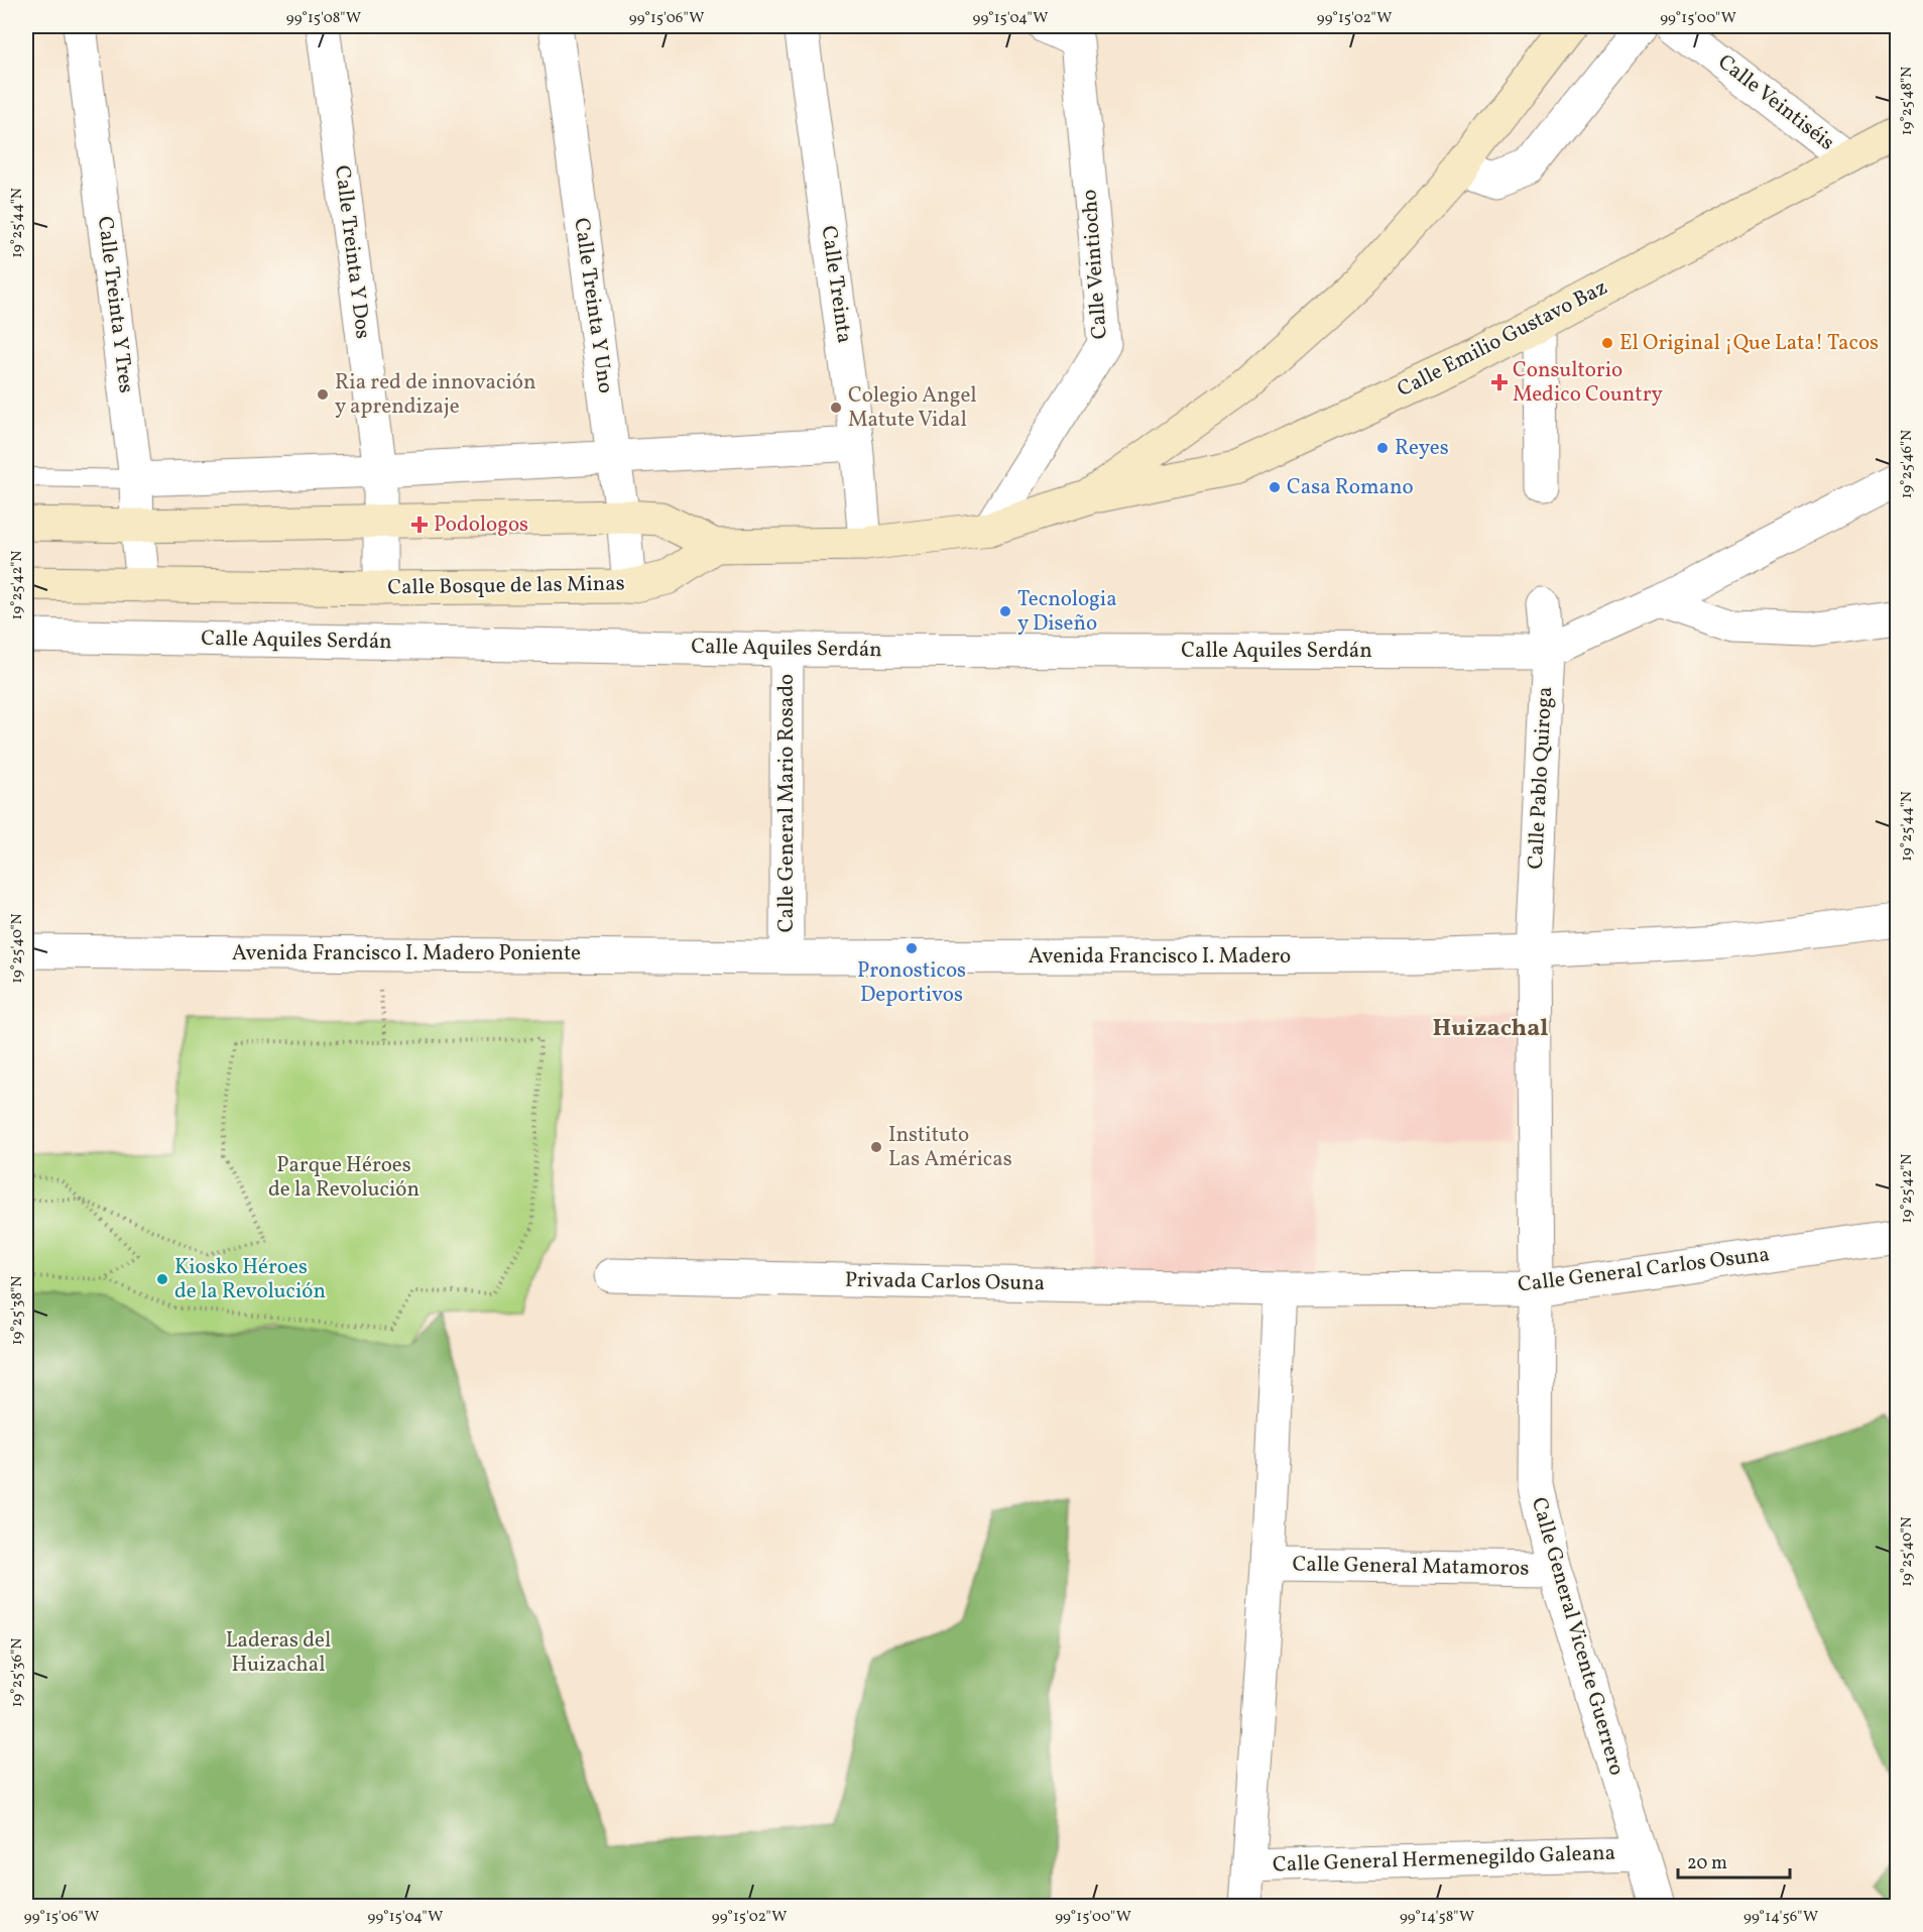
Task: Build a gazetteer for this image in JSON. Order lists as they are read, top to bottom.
{
  "streets": {
    "main road": ["Calle Emilio Gustavo Baz", "Calle Bosque de las Minas"],
    "street": [
      "Calle Veintiséis",
      "Calle Treinta Y Dos",
      "Calle Veintiocho",
      "Calle Treinta",
      "Calle Treinta Y Tres",
      "Calle Treinta Y Uno",
      "Calle Aquiles Serdán",
      "Calle Pablo Quiroga",
      "Calle General Mario Rosado",
      "Avenida Francisco I. Madero Poniente",
      "Avenida Francisco I. Madero",
      "Calle General Carlos Osuna",
      "Privada Carlos Osuna",
      "Calle General Matamoros",
      "Calle General Vicente Guerrero",
      "Calle General Hermenegildo Galeana"
    ]
  },
  "crossings": [
    ["Calle Veintiséis", "Calle Emilio Gustavo Baz"],
    ["Calle Treinta Y Dos", "Calle Bosque de las Minas"],
    ["Calle Treinta Y Tres", "Calle Bosque de las Minas"],
    ["Calle Treinta Y Uno", "Calle Bosque de las Minas"],
    ["Calle Aquiles Serdán", "Calle Pablo Quiroga"],
    ["Calle Aquiles Serdán", "Calle General Mario Rosado"],
    ["Calle Pablo Quiroga", "Avenida Francisco I. Madero"],
    ["Calle Pablo Quiroga", "Calle General Carlos Osuna"],
    ["Calle Pablo Quiroga", "Calle General Vicente Guerrero"],
    ["Calle General Mario Rosado", "Avenida Francisco I. Madero Poniente"],
    ["Calle General Mario Rosado", "Avenida Francisco I. Madero"],
    ["Avenida Francisco I. Madero Poniente", "Avenida Francisco I. Madero"],
    ["Calle General Carlos Osuna", "Privada Carlos Osuna"],
    ["Calle General Carlos Osuna", "Calle General Vicente Guerrero"],
    ["Calle General Matamoros", "Calle General Vicente Guerrero"],
    ["Calle General Vicente Guerrero", "Calle General Hermenegildo Galeana"]
  ],
  "districts": ["Huizachal"],
  "parks": ["Parque Héroes de la Revolución", "Laderas del Huizachal"],
  "places": {
    "other": [
      "El Original ¡Que Lata! Tacos",
      "Ria red de innovación y aprendizaje",
      "Colegio Angel Matute Vidal",
      "Reyes",
      "Casa Romano",
      "Tecnologia y Diseño",
      "Pronosticos Deportivos",
      "Instituto Las Américas",
      "Kiosko Héroes de la Revolución"
    ],
    "health": ["Consultorio Medico Country", "Podologos"]
  },
  "scale_bar": "20 m",
  "coordinates": [
    "99°15'08\"W",
    "99°15'06\"W",
    "99°15'04\"W",
    "99°15'02\"W",
    "99°15'00\"W",
    "19°25'48\"N",
    "19°25'44\"N",
    "19°25'46\"N",
    "19°25'42\"N",
    "19°25'40\"N",
    "19°25'38\"N",
    "19°25'36\"N",
    "99°14'58\"W",
    "99°14'56\"W"
  ]
}
